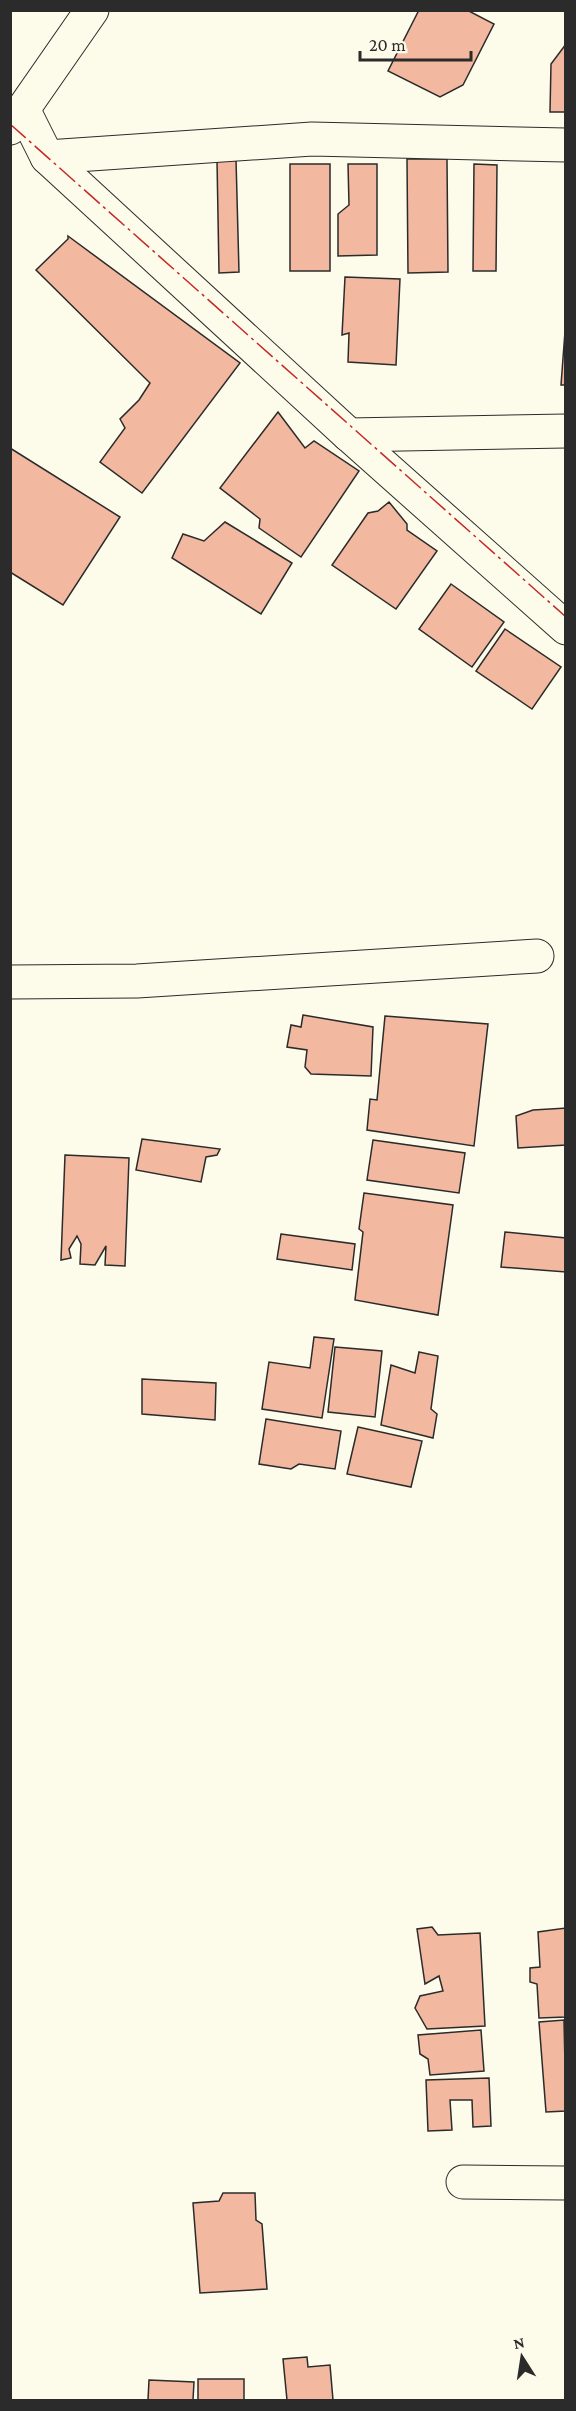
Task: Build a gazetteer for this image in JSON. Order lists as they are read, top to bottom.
{
  "scale_bar": "20 m",
  "north": "top"
}
